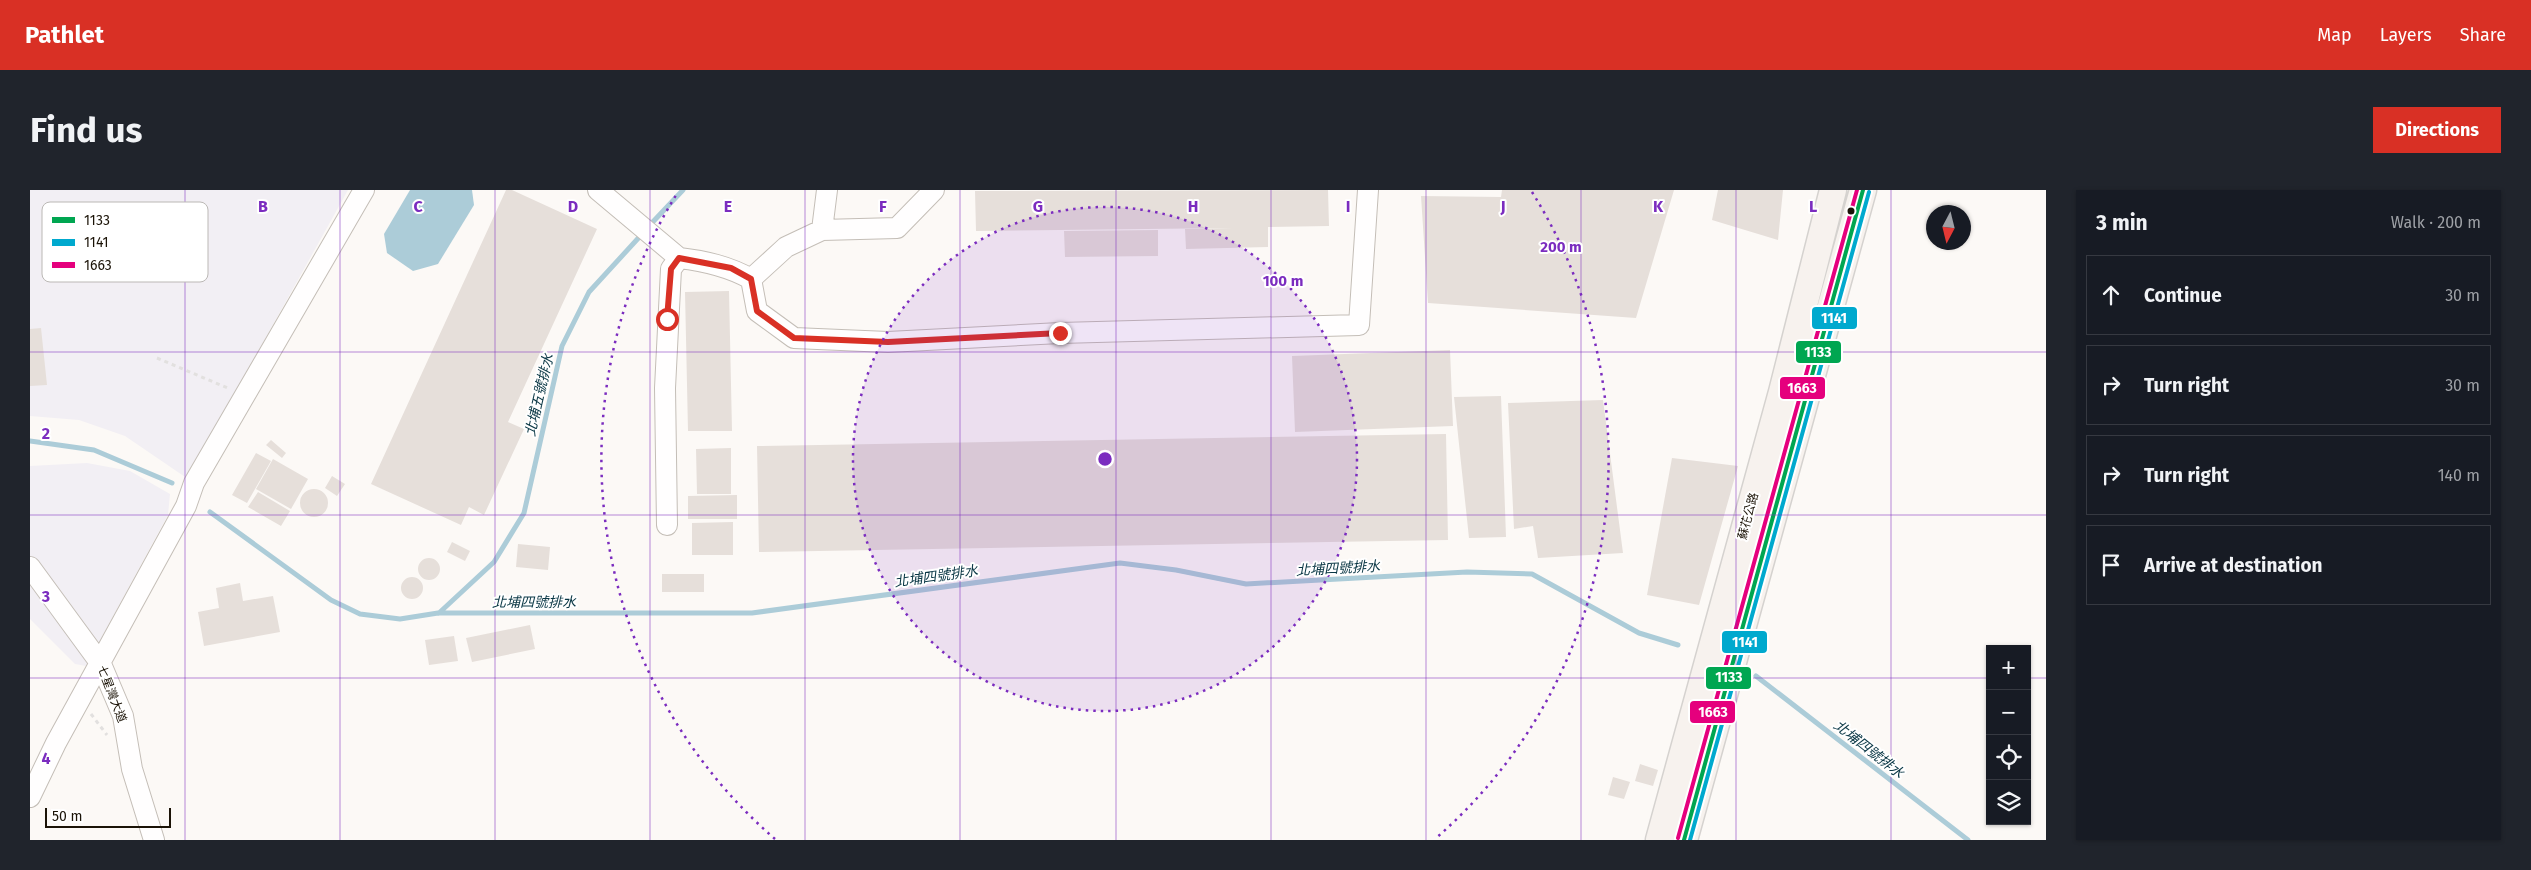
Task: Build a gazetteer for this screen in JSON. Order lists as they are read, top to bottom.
{
  "streets": {
    "main road": ["蘇花公路"],
    "street": ["七星灣大道"]
  },
  "water": ["北埔五號排水", "北埔四號排水"],
  "lines": ["transit line 1133", "transit line 1663", "transit line 1141"],
  "legend": ["1133", "1141", "1663"],
  "scale_bar": "50 m",
  "north": "bottom",
  "page": {
    "header": "Pathlet",
    "nav": ["Map", "Layers", "Share"],
    "buttons": "Directions",
    "title": "Find us",
    "heading": ["3 min", "Walk · 200 m"],
    "list": [
      ["Continue", "30 m"],
      ["Turn right", "30 m"],
      ["Turn right", "140 m"],
      "Arrive at destination"
    ],
    "map_buttons": ["+", "−"],
    "scale": "50 m"
  },
  "grid": {
    "columns": [
      "B",
      "C",
      "D",
      "E",
      "F",
      "G",
      "H",
      "I",
      "J",
      "K",
      "L"
    ],
    "rows": ["2", "3", "4"]
  },
  "rings": ["200 m", "100 m"]
}
